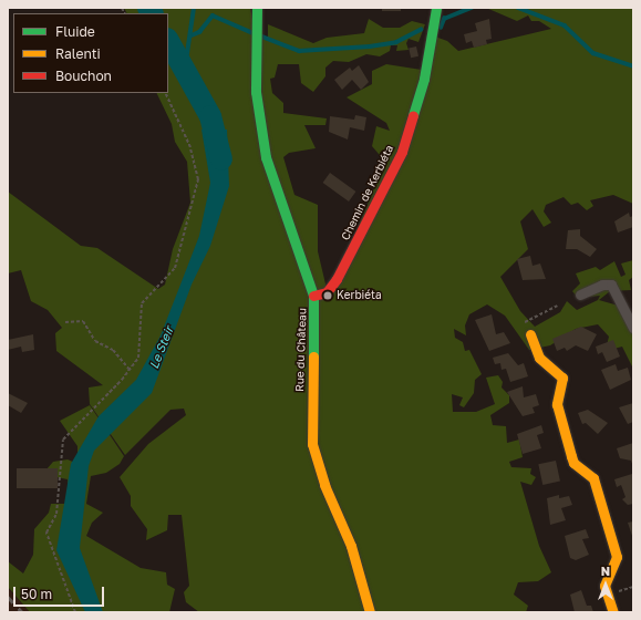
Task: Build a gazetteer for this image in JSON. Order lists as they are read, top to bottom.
{
  "streets": {
    "street": ["Chemin de Kerbiéta", "Rue du Château"]
  },
  "crossings": [
    ["Chemin de Kerbiéta", "Rue du Château"]
  ],
  "water": ["Le Steir"],
  "places": ["Kerbiéta"],
  "legend": ["Fluide", "Ralenti", "Bouchon"],
  "scale_bar": "50 m",
  "north": "top"
}
